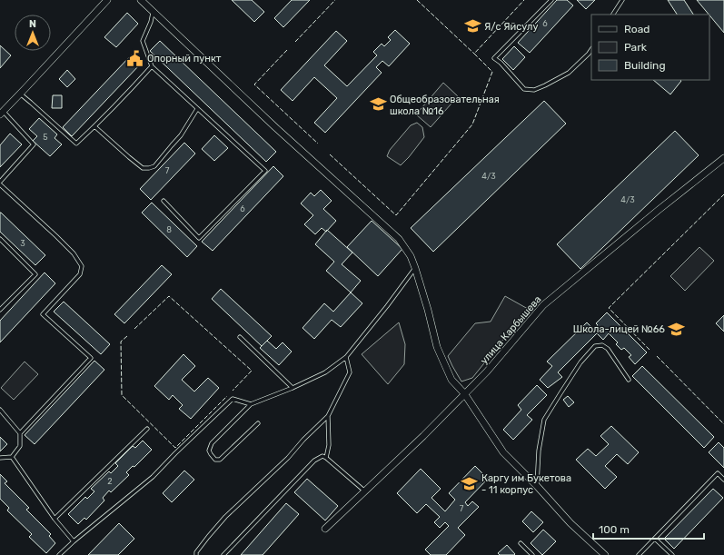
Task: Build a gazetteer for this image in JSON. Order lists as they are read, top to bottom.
{
  "streets": {
    "street": ["улица Карбышева"]
  },
  "places": {
    "school or university": [
      "Я/c Яйсулу",
      "Общеобразовательная школа №16",
      "Школа-лицей №66",
      "Каргу им Букетова - 11 корпус"
    ],
    "public building": ["Опорный пункт"]
  },
  "house_numbers": [
    "6",
    "5",
    "7",
    "4/3",
    "4/3",
    "6",
    "8",
    "3",
    "2",
    "7"
  ],
  "legend": ["Road", "Park", "Building"],
  "scale_bar": "100 m",
  "north": "top"
}
